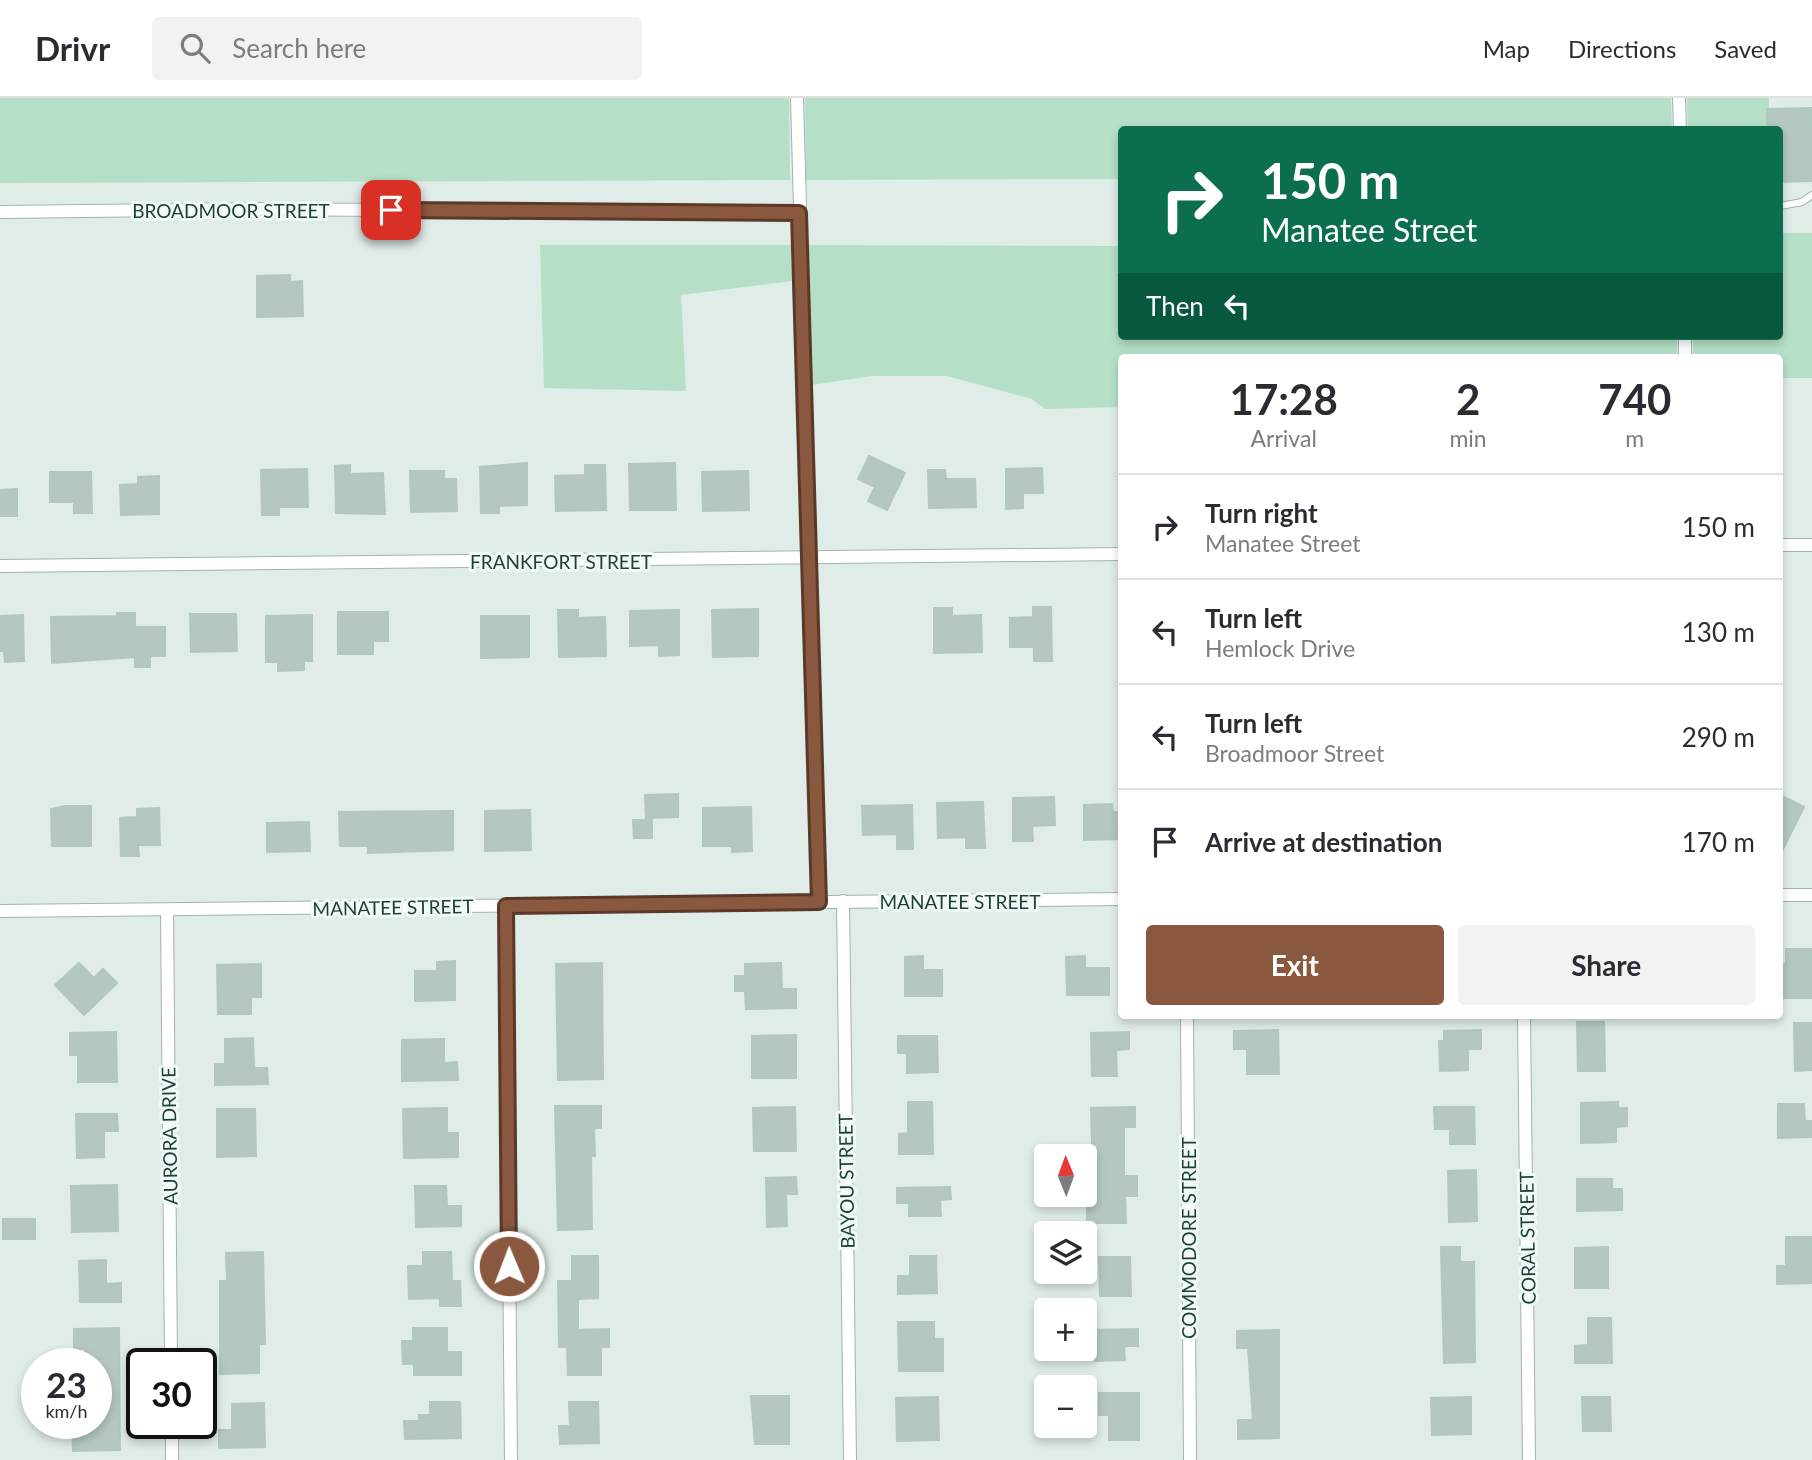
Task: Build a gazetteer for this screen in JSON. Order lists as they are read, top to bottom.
{
  "streets": {
    "street": [
      "BROADMOOR STREET",
      "FRANKFORT STREET",
      "MANATEE STREET",
      "AURORA DRIVE",
      "BAYOU STREET",
      "COMMODORE STREET",
      "CORAL STREET"
    ]
  },
  "crossings": [
    ["MANATEE STREET", "AURORA DRIVE"],
    ["MANATEE STREET", "BAYOU STREET"]
  ],
  "north": "top",
  "page": {
    "header": "Drivr",
    "search": "Search here",
    "nav": ["Map", "Directions", "Saved"],
    "turn": ["150 m", "Manatee Street"],
    "then": "Then",
    "eta": [
      "17:28",
      "Arrival",
      "2",
      "min",
      "740",
      "m"
    ],
    "list": [
      {
        "name": "Turn right",
        "note": "Manatee Street",
        "value": "150 m"
      },
      {
        "name": "Turn left",
        "note": "Hemlock Drive",
        "value": "130 m"
      },
      {
        "name": "Turn left",
        "note": "Broadmoor Street",
        "value": "290 m"
      },
      {
        "name": "Arrive at destination",
        "value": "170 m"
      }
    ],
    "buttons": ["Exit", "Share"],
    "map_buttons": ["+", "−"],
    "speed": "23 km/h",
    "limit": "30"
  }
}
